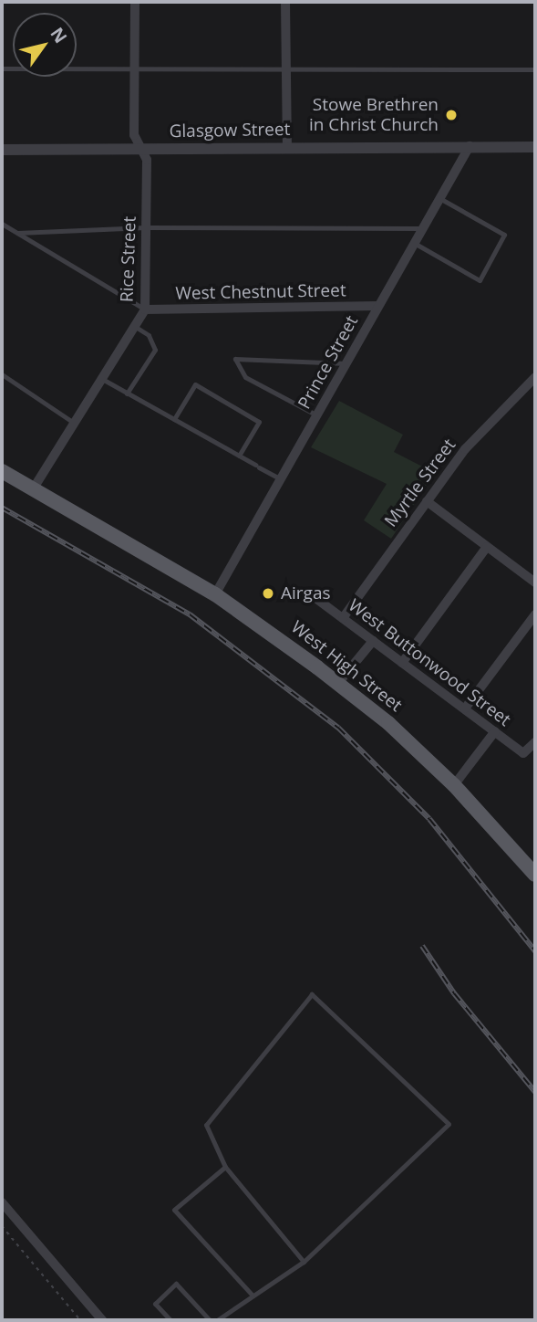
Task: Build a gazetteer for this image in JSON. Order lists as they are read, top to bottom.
{
  "streets": {
    "main road": ["West High Street"],
    "street": [
      "Glasgow Street",
      "Rice Street",
      "West Chestnut Street",
      "Prince Street",
      "Myrtle Street",
      "West Buttonwood Street"
    ]
  },
  "crossings": [
    ["Glasgow Street", "Rice Street"],
    ["Glasgow Street", "Prince Street"],
    ["Rice Street", "West Chestnut Street"],
    ["Rice Street", "West High Street"],
    ["West Chestnut Street", "Prince Street"],
    ["Prince Street", "West High Street"],
    ["Myrtle Street", "West Buttonwood Street"]
  ],
  "places": ["Stowe Brethren in Christ Church", "Airgas"],
  "north": "top right"
}
